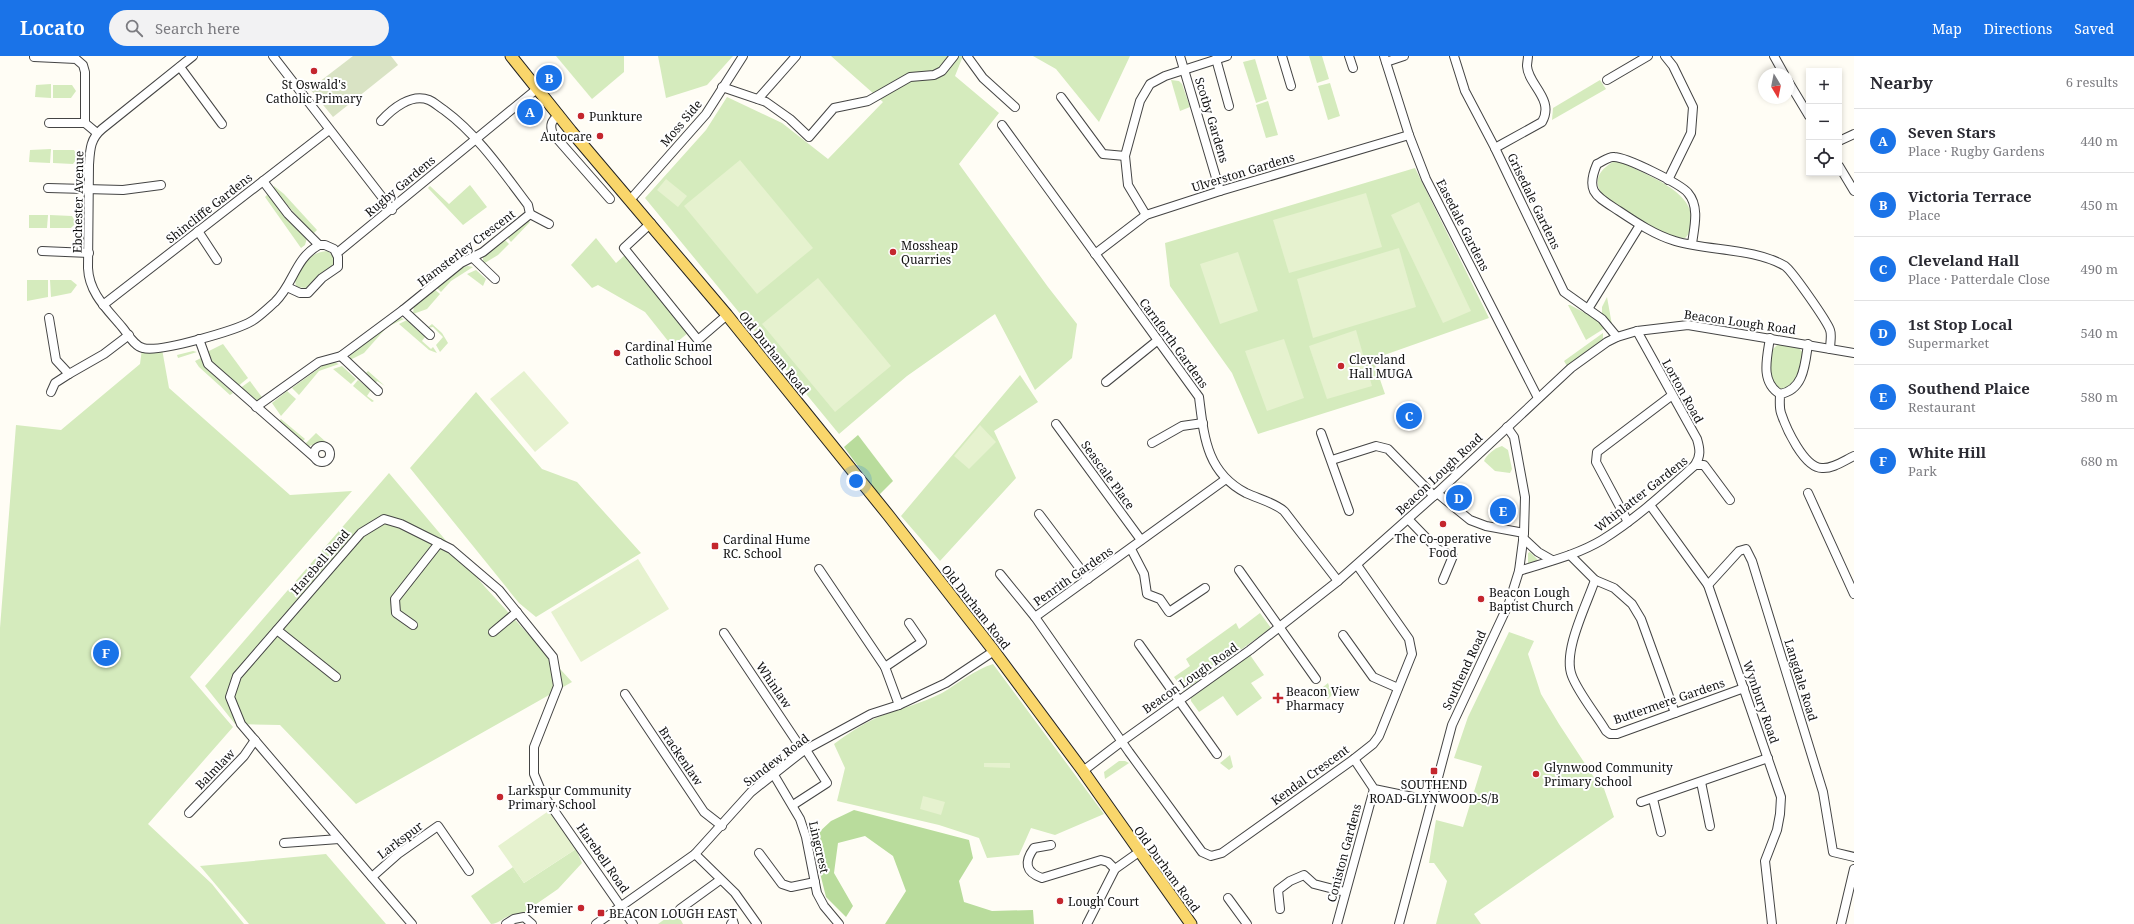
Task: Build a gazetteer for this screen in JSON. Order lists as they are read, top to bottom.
{
  "streets": {
    "main road": ["Old Durham Road"],
    "street": [
      "Scotby Gardens",
      "Moss Side",
      "Ulverston Gardens",
      "Rugby Gardens",
      "Grisedale Gardens",
      "Ebchester Avenue",
      "Shincliffe Gardens",
      "Easedale Gardens",
      "Hamsterley Crescent",
      "Beacon Lough Road",
      "Carnforth Gardens",
      "Lorton Road",
      "Seascale Place",
      "Whinlatter Gardens",
      "Harebell Road",
      "Penrith Gardens",
      "Southend Road",
      "Langdale Road",
      "Whinlaw",
      "Buttermere Gardens",
      "Wynbury Road",
      "Brackenlaw",
      "Sundew Road",
      "Balmlaw",
      "Kendal Crescent",
      "Larkspur",
      "Lingcrest",
      "Coniston Gardens"
    ]
  },
  "crossings": [
    ["Scotby Gardens", "Ulverston Gardens"],
    ["Moss Side", "Old Durham Road"],
    ["Ulverston Gardens", "Easedale Gardens"],
    ["Ulverston Gardens", "Carnforth Gardens"],
    ["Rugby Gardens", "Hamsterley Crescent"],
    ["Rugby Gardens", "Old Durham Road"],
    ["Grisedale Gardens", "Beacon Lough Road"],
    ["Ebchester Avenue", "Shincliffe Gardens"],
    ["Easedale Gardens", "Beacon Lough Road"],
    ["Beacon Lough Road", "Carnforth Gardens"],
    ["Beacon Lough Road", "Old Durham Road"],
    ["Beacon Lough Road", "Lorton Road"],
    ["Beacon Lough Road", "Penrith Gardens"],
    ["Beacon Lough Road", "Southend Road"],
    ["Beacon Lough Road", "Kendal Crescent"],
    ["Carnforth Gardens", "Penrith Gardens"],
    ["Old Durham Road", "Sundew Road"],
    ["Lorton Road", "Whinlatter Gardens"],
    ["Seascale Place", "Penrith Gardens"],
    ["Whinlatter Gardens", "Southend Road"],
    ["Whinlatter Gardens", "Wynbury Road"],
    ["Harebell Road", "Sundew Road"],
    ["Harebell Road", "Balmlaw"],
    ["Harebell Road", "Larkspur"],
    ["Penrith Gardens", "Kendal Crescent"],
    ["Langdale Road", "Wynbury Road"],
    ["Whinlaw", "Sundew Road"],
    ["Whinlaw", "Lingcrest"],
    ["Buttermere Gardens", "Wynbury Road"],
    ["Brackenlaw", "Sundew Road"],
    ["Sundew Road", "Lingcrest"]
  ],
  "places": {
    "other": [
      "St Oswald's Catholic Primary",
      "Punkture",
      "Autocare",
      "Mossheap Quarries",
      "Cardinal Hume Catholic School",
      "Cleveland Hall MUGA",
      "The Co-operative Food",
      "Beacon Lough Baptist Church",
      "Glynwood Community Primary School",
      "Larkspur Community Primary School",
      "Lough Court",
      "Premier"
    ],
    "transit": ["Cardinal Hume RC. School", "SOUTHEND ROAD-GLYNWOOD-S/B", "BEACON LOUGH EAST"],
    "health": ["Beacon View Pharmacy"]
  },
  "north": "bottom",
  "page": {
    "header": "Locato",
    "search": "Search here",
    "nav": ["Map", "Directions", "Saved"],
    "heading": ["Nearby", "6 results"],
    "pins": [
      "B",
      "A",
      "C",
      "D",
      "E",
      "F"
    ],
    "map_buttons": ["+", "−"],
    "list": [
      {
        "mark": "A",
        "name": "Seven Stars",
        "note": "Place · Rugby Gardens",
        "value": "440 m"
      },
      {
        "mark": "B",
        "name": "Victoria Terrace",
        "note": "Place",
        "value": "450 m"
      },
      {
        "mark": "C",
        "name": "Cleveland Hall",
        "note": "Place · Patterdale Close",
        "value": "490 m"
      },
      {
        "mark": "D",
        "name": "1st Stop Local",
        "note": "Supermarket",
        "value": "540 m"
      },
      {
        "mark": "E",
        "name": "Southend Plaice",
        "note": "Restaurant",
        "value": "580 m"
      },
      {
        "mark": "F",
        "name": "White Hill",
        "note": "Park",
        "value": "680 m"
      }
    ]
  }
}
